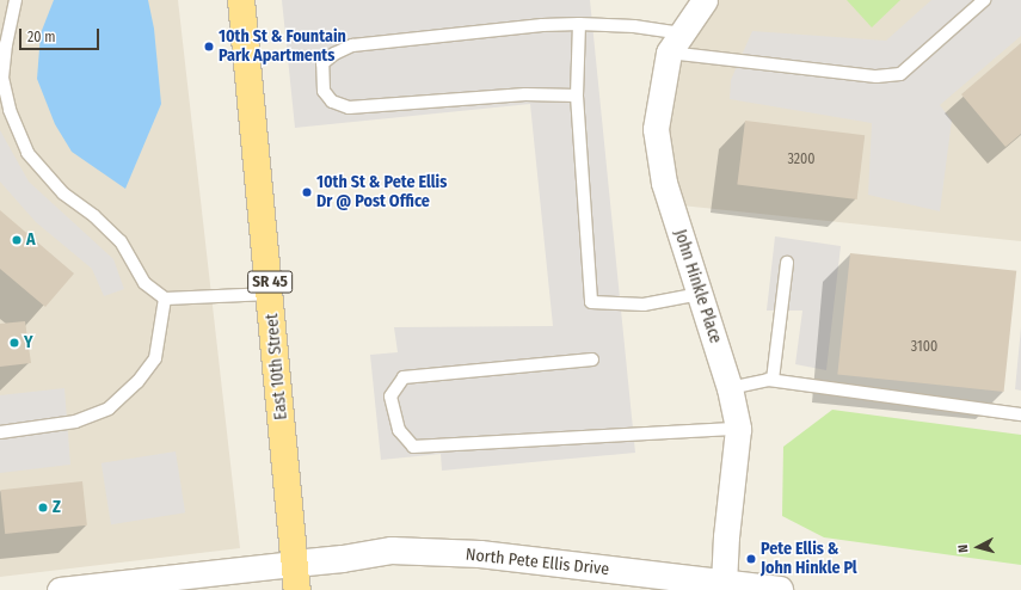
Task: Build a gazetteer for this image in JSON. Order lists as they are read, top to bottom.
{
  "streets": {
    "main road": ["SR 45", "East 10th Street"],
    "street": ["John Hinkle Place", "North Pete Ellis Drive"]
  },
  "crossings": [
    ["John Hinkle Place", "North Pete Ellis Drive"],
    ["East 10th Street", "North Pete Ellis Drive"]
  ],
  "places": [
    "10th St & Fountain Park Apartments",
    "10th St & Pete Ellis Dr @ Post Office",
    "A",
    "Y",
    "Z",
    "Pete Ellis & John Hinkle Pl"
  ],
  "house_numbers": ["3200", "3100"],
  "scale_bar": "20 m",
  "north": "left"
}
